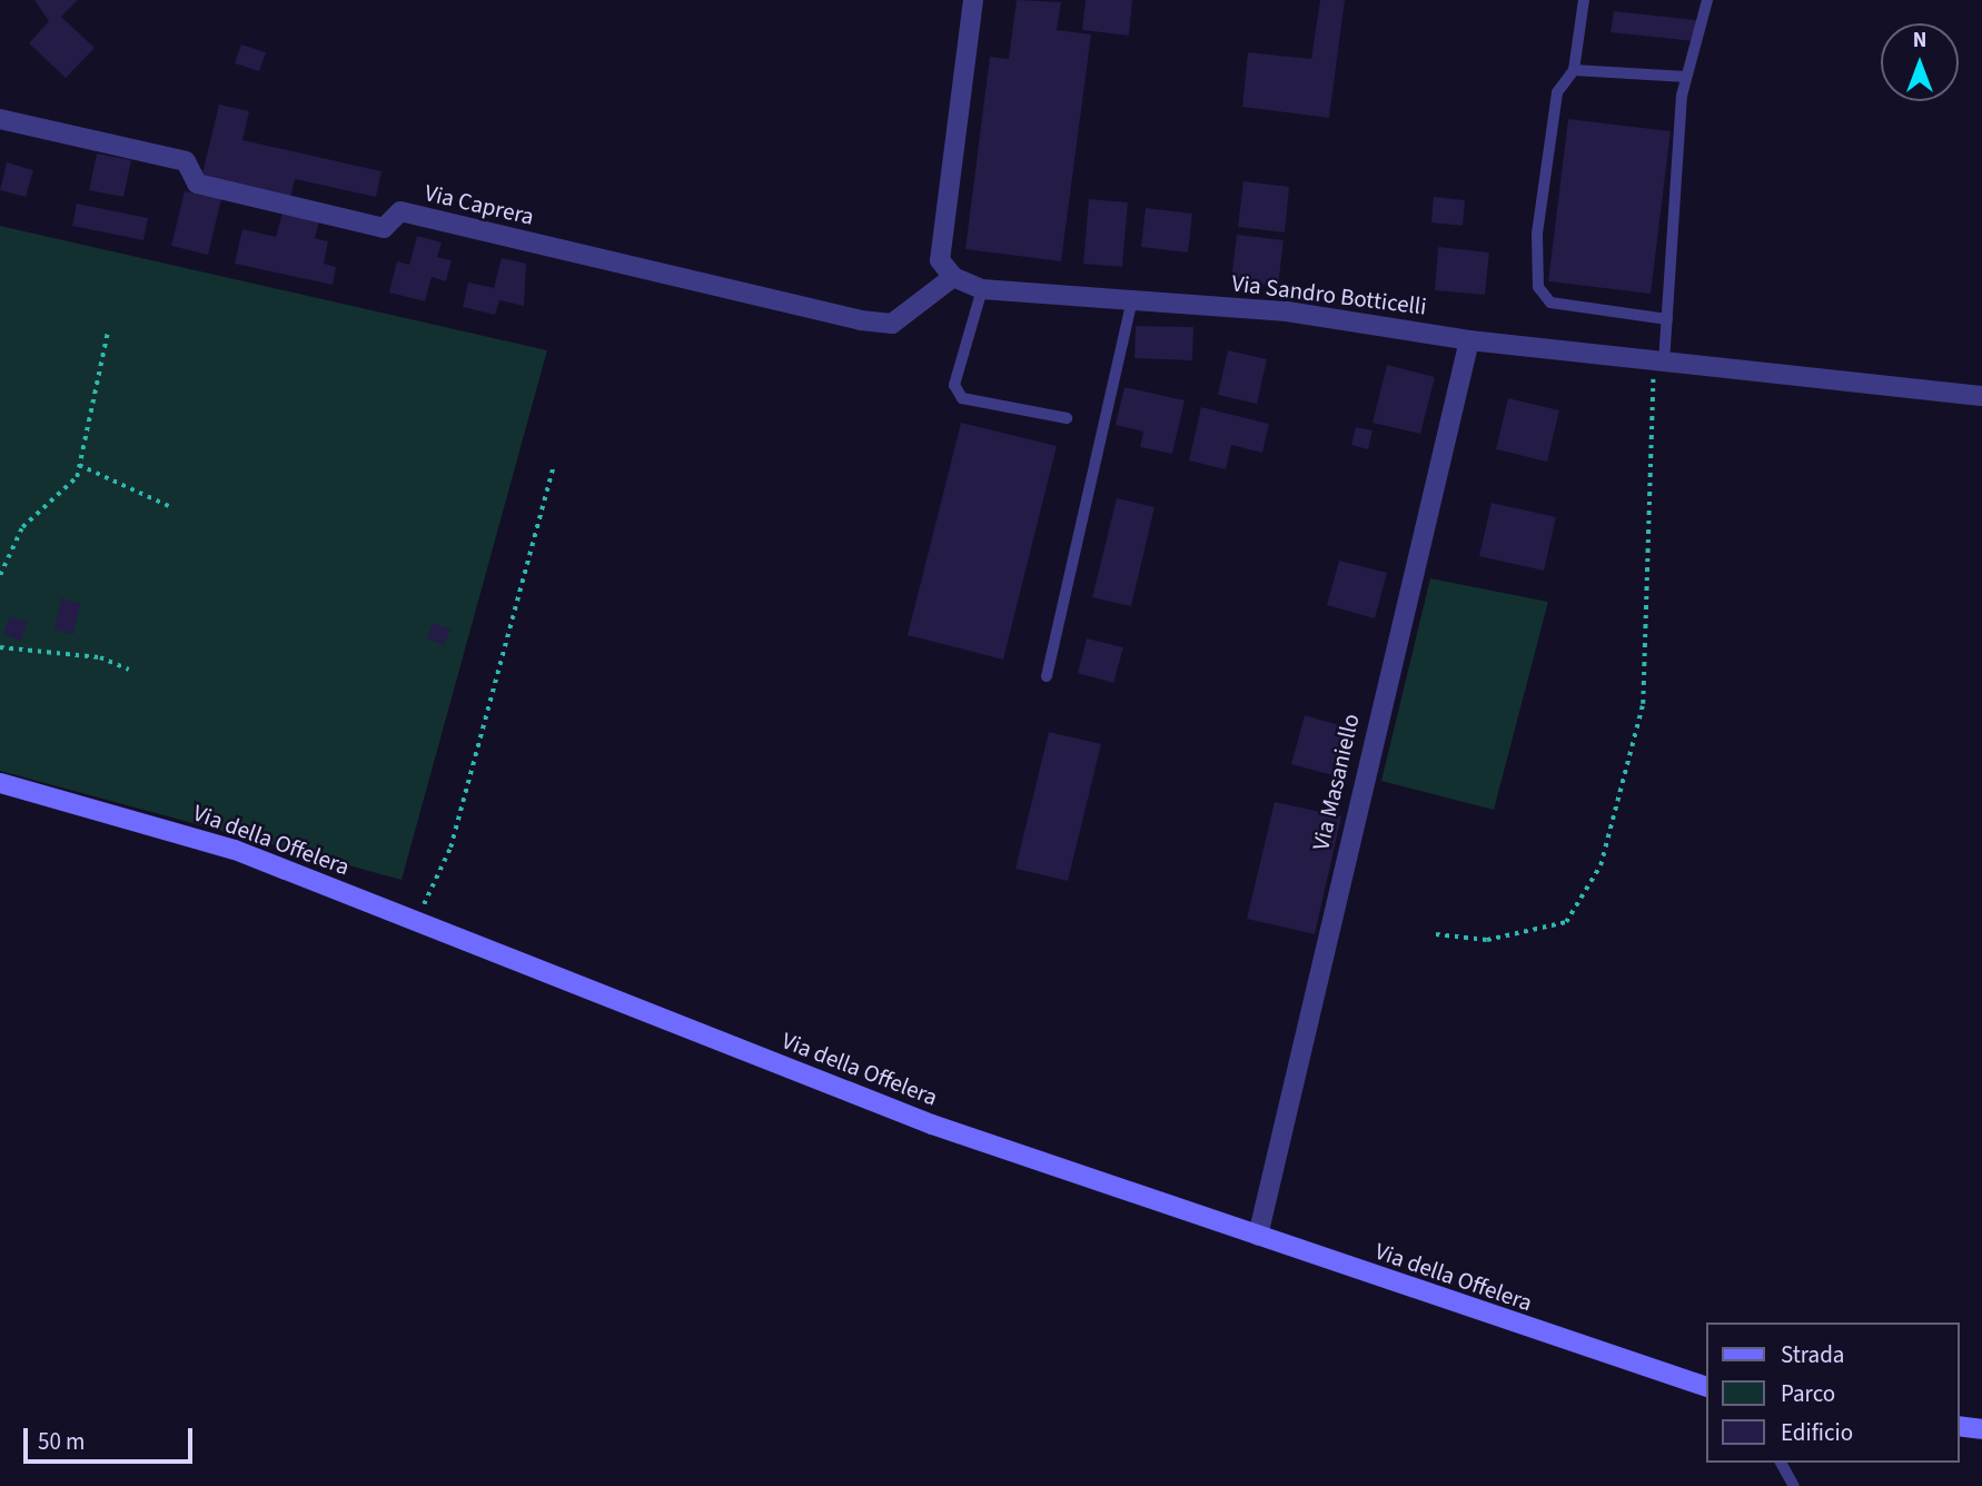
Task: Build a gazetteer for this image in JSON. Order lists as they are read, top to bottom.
{
  "streets": {
    "street": [
      "Via Caprera",
      "Via Sandro Botticelli",
      "Via Masaniello",
      "Via della Offelera"
    ]
  },
  "crossings": [
    ["Via Caprera", "Via Sandro Botticelli"],
    ["Via Sandro Botticelli", "Via Masaniello"],
    ["Via Masaniello", "Via della Offelera"]
  ],
  "legend": ["Strada", "Parco", "Edificio"],
  "scale_bar": "50 m",
  "north": "top"
}
